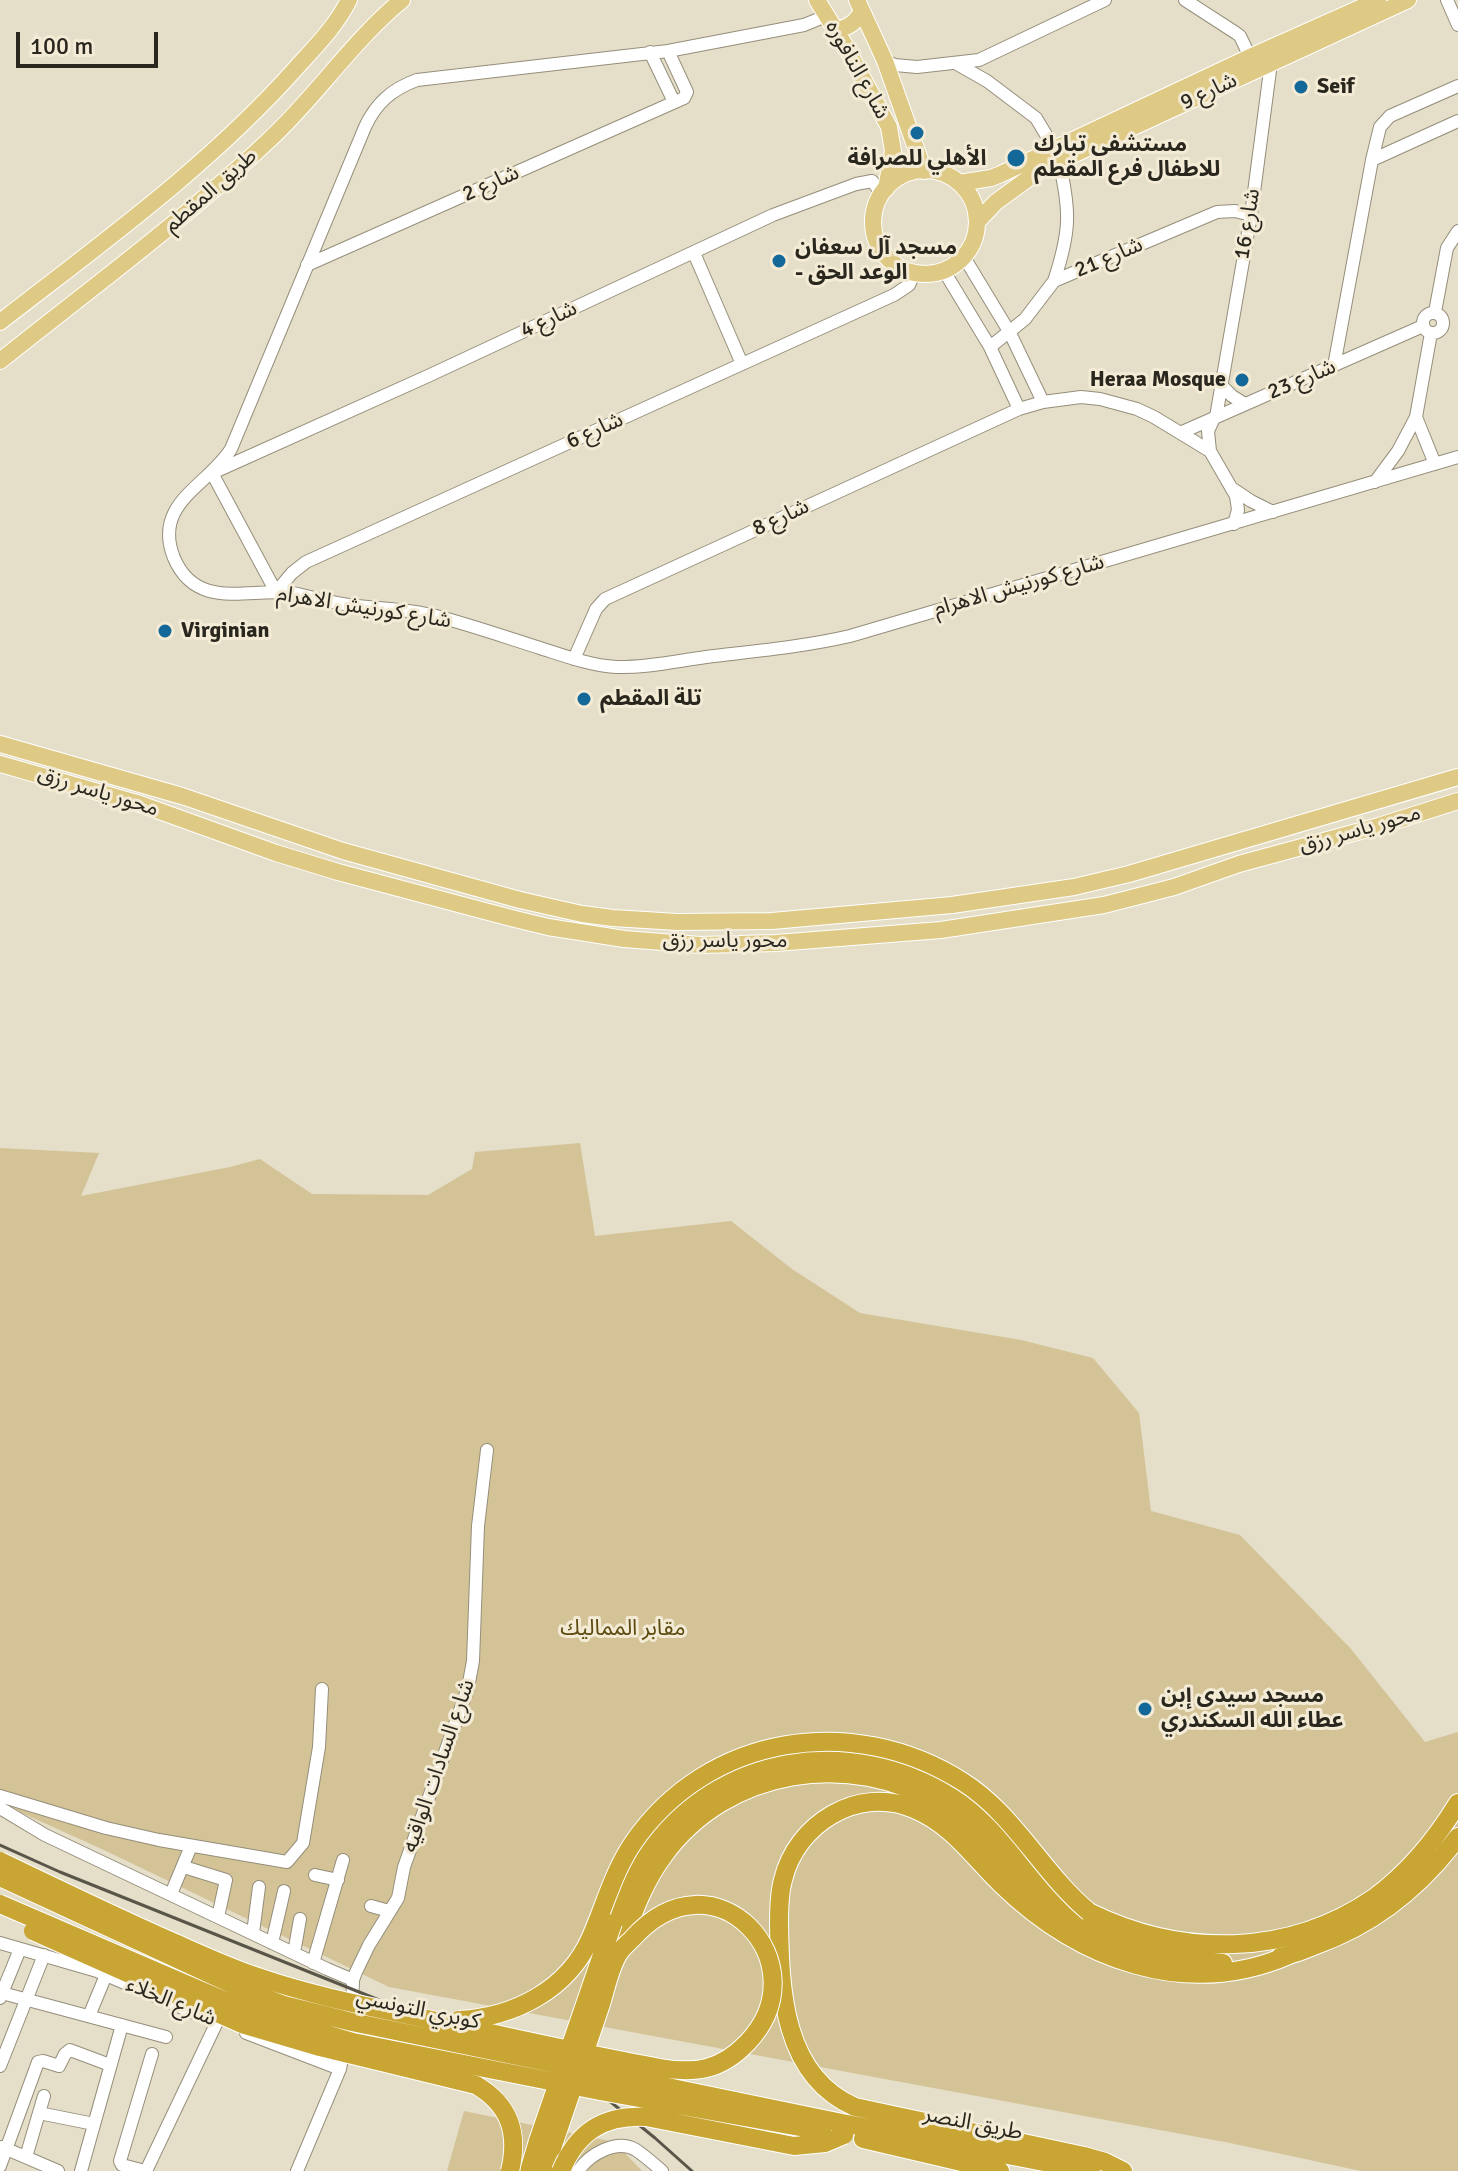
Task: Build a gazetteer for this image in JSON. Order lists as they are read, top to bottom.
{
  "streets": {
    "highway": ["كوبري التونسي", "طريق النصر"],
    "main road": [
      "شارع النافوره",
      "شارع 9",
      "طريق المقطم",
      "محور ياسر رزق"
    ],
    "street": [
      "شارع 2",
      "شارع 16",
      "شارع 21",
      "شارع 4",
      "شارع 23",
      "شارع 6",
      "شارع 8",
      "شارع كورنيش الاهرام",
      "شارع السادات الواقيه",
      "شارع الخلاء"
    ]
  },
  "crossings": [
    ["شارع النافوره", "شارع 9"],
    ["شارع النافوره", "شارع 4"],
    ["شارع النافوره", "شارع 6"],
    ["شارع النافوره", "شارع كورنيش الاهرام"],
    ["شارع 9", "شارع 16"],
    ["شارع 9", "شارع 4"],
    ["شارع 9", "شارع 6"],
    ["شارع 2", "شارع كورنيش الاهرام"],
    ["شارع 16", "شارع 21"],
    ["شارع 16", "شارع 23"],
    ["شارع 4", "شارع 6"],
    ["شارع 4", "شارع كورنيش الاهرام"],
    ["شارع 6", "شارع كورنيش الاهرام"],
    ["شارع 8", "شارع كورنيش الاهرام"],
    ["شارع السادات الواقيه", "شارع الخلاء"],
    ["كوبري التونسي", "طريق النصر"]
  ],
  "parks": ["مقابر المماليك"],
  "places": [
    "Seif",
    "الأهلي للصرافة",
    "مستشفى تبارك للاطفال فرع المقطم",
    "مسجد آل سعفان - الوعد الحق",
    "Heraa Mosque",
    "Virginian",
    "تلة المقطم",
    "مسجد سيدى إبن عطاء الله السكندري"
  ],
  "scale_bar": "100 m"
}
